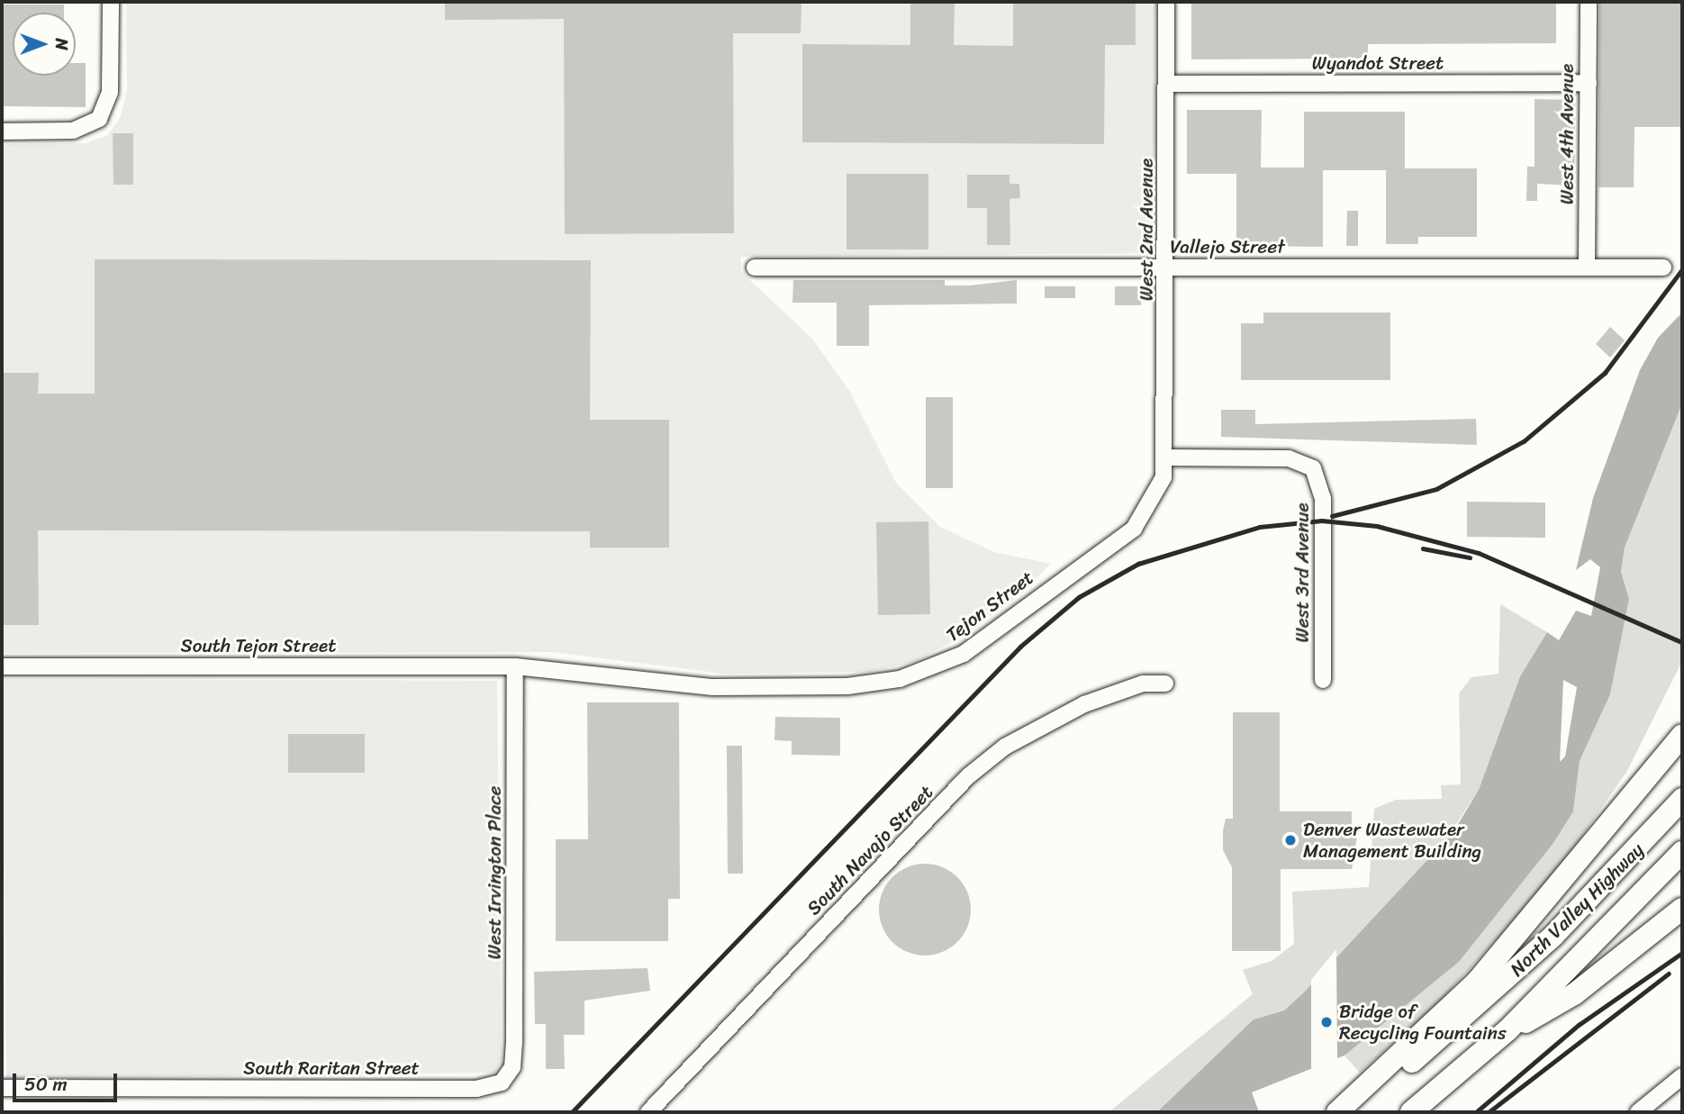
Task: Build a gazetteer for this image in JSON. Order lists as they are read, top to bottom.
{
  "streets": {
    "highway": ["North Valley Highway"],
    "street": [
      "Wyandot Street",
      "West 4th Avenue",
      "West 2nd Avenue",
      "Vallejo Street",
      "West 3rd Avenue",
      "Tejon Street",
      "South Tejon Street",
      "South Navajo Street",
      "West Irvington Place",
      "South Raritan Street"
    ]
  },
  "crossings": [
    ["Wyandot Street", "West 4th Avenue"],
    ["Wyandot Street", "West 2nd Avenue"],
    ["West 4th Avenue", "Vallejo Street"],
    ["West 2nd Avenue", "Vallejo Street"],
    ["West 2nd Avenue", "West 3rd Avenue"],
    ["West 2nd Avenue", "Tejon Street"],
    ["West 3rd Avenue", "Tejon Street"],
    ["Tejon Street", "South Tejon Street"],
    ["Tejon Street", "West Irvington Place"],
    ["South Tejon Street", "West Irvington Place"],
    ["West Irvington Place", "South Raritan Street"]
  ],
  "places": ["Denver Wastewater Management Building", "Bridge of Recycling Fountains"],
  "scale_bar": "50 m",
  "north": "right"
}
